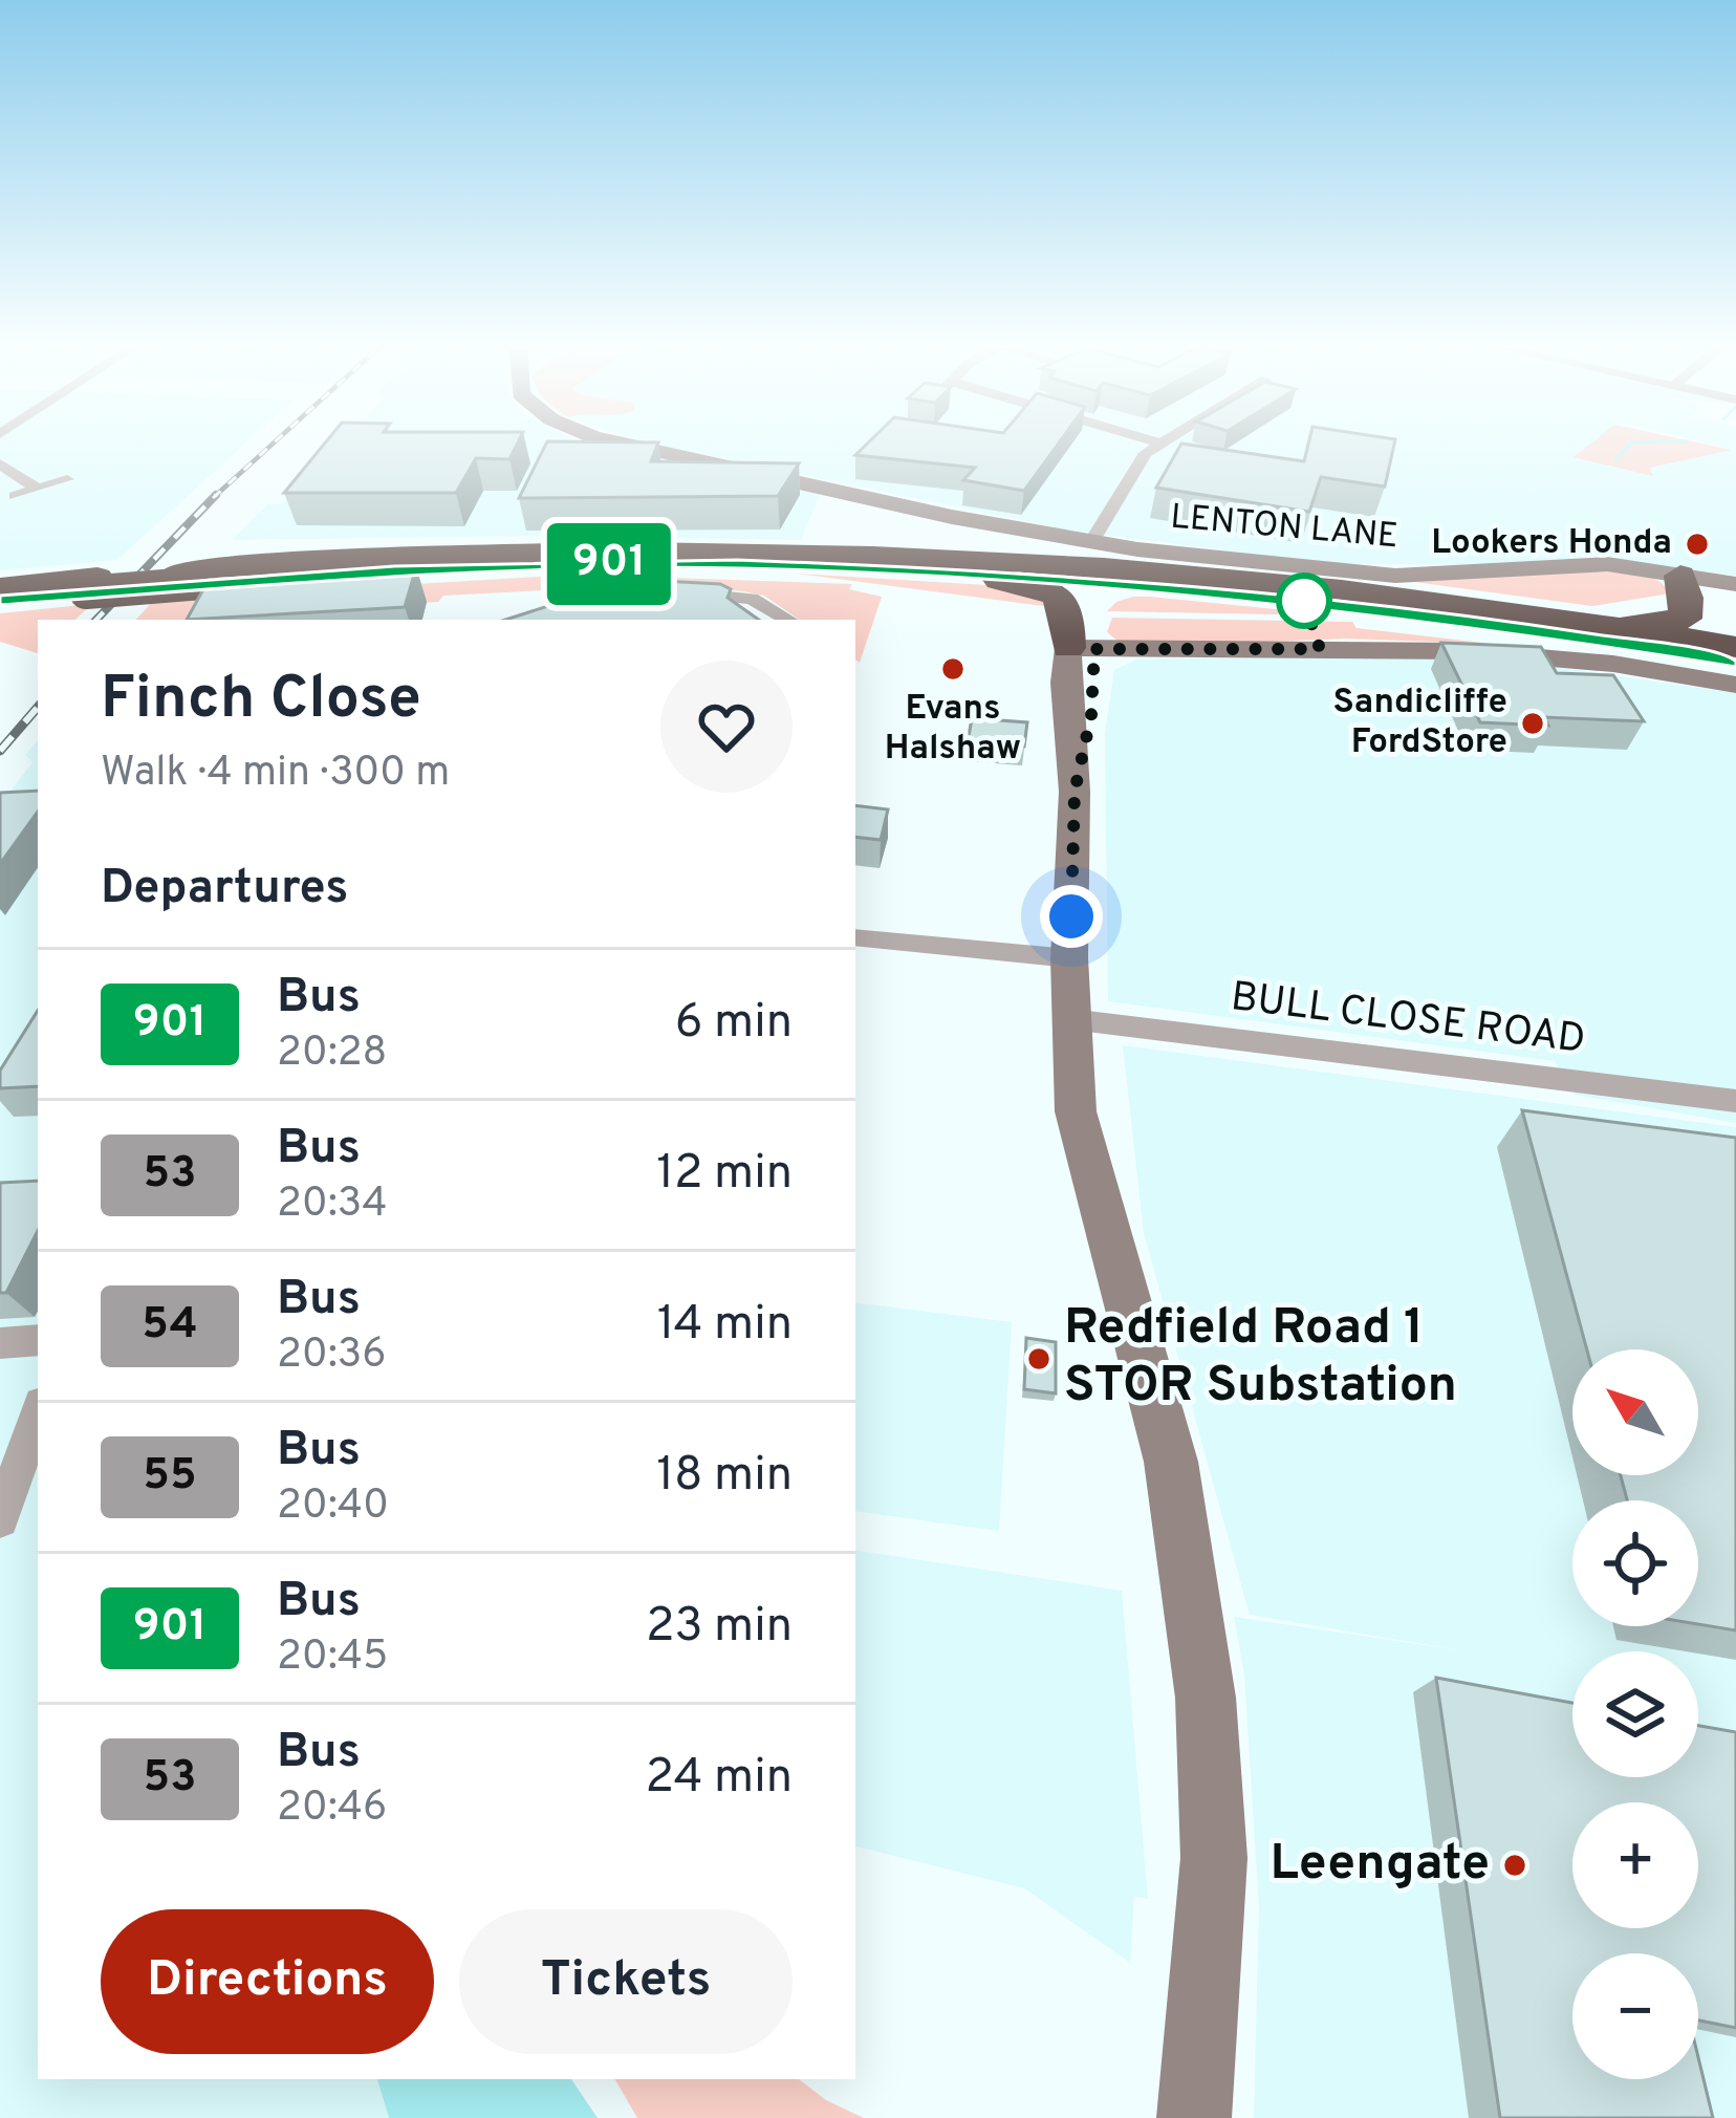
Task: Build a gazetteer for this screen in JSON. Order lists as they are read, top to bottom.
{
  "streets": {
    "street": ["LENTON LANE", "BULL CLOSE ROAD"]
  },
  "places": [
    "Lookers Honda",
    "Evans Halshaw",
    "Sandicliffe FordStore",
    "Redfield Road 1 STOR Substation",
    "Leengate"
  ],
  "lines": ["bus line 901"],
  "north": "top left",
  "page": {
    "on_map": "901",
    "heading": [
      ["Finch Close", "Walk · 4 min · 300 m"],
      "Departures"
    ],
    "list": [
      {
        "mark": "901",
        "name": "Bus",
        "note": "20:28",
        "value": "6 min"
      },
      {
        "mark": "53",
        "name": "Bus",
        "note": "20:34",
        "value": "12 min"
      },
      {
        "mark": "54",
        "name": "Bus",
        "note": "20:36",
        "value": "14 min"
      },
      {
        "mark": "55",
        "name": "Bus",
        "note": "20:40",
        "value": "18 min"
      },
      {
        "mark": "901",
        "name": "Bus",
        "note": "20:45",
        "value": "23 min"
      },
      {
        "mark": "53",
        "name": "Bus",
        "note": "20:46",
        "value": "24 min"
      }
    ],
    "map_buttons": ["+", "−"],
    "buttons": ["Directions", "Tickets"]
  }
}
